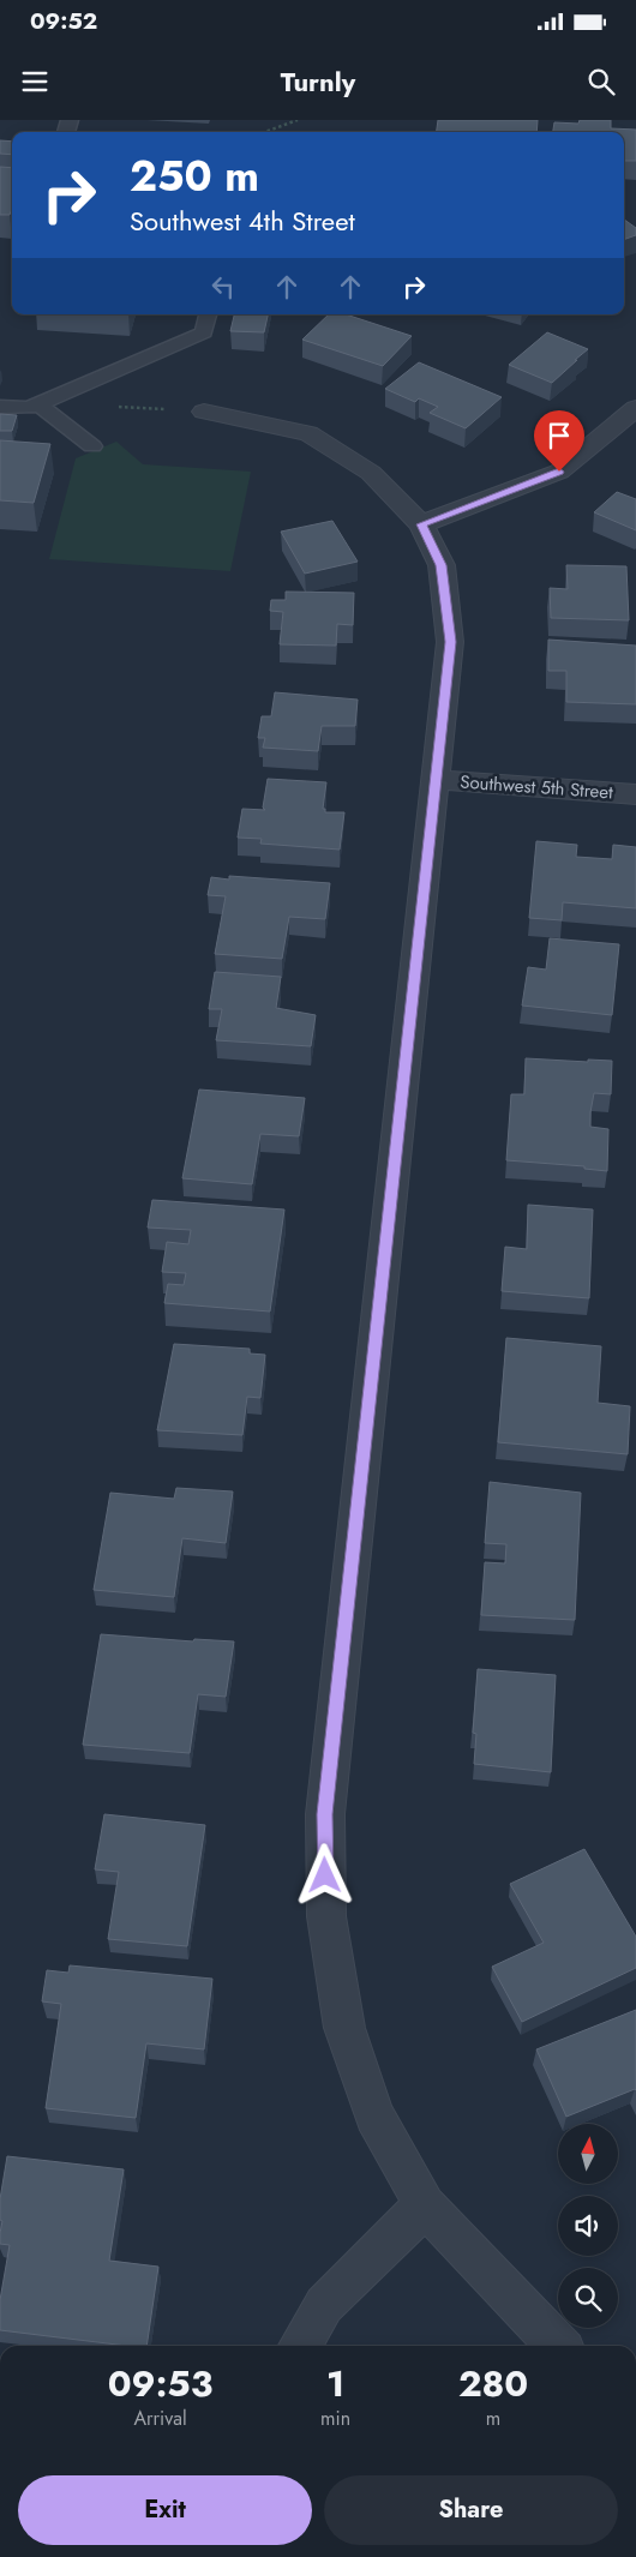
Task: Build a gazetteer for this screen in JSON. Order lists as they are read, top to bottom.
{
  "streets": {
    "street": ["Southwest 5th Street"]
  },
  "north": "top",
  "page": {
    "status": "09:52",
    "header": "Turnly",
    "turn": ["250 m", "Southwest 4th Street"],
    "eta": [
      "09:53",
      "Arrival",
      "1",
      "min",
      "280",
      "m"
    ],
    "buttons": ["Exit", "Share"]
  }
}
